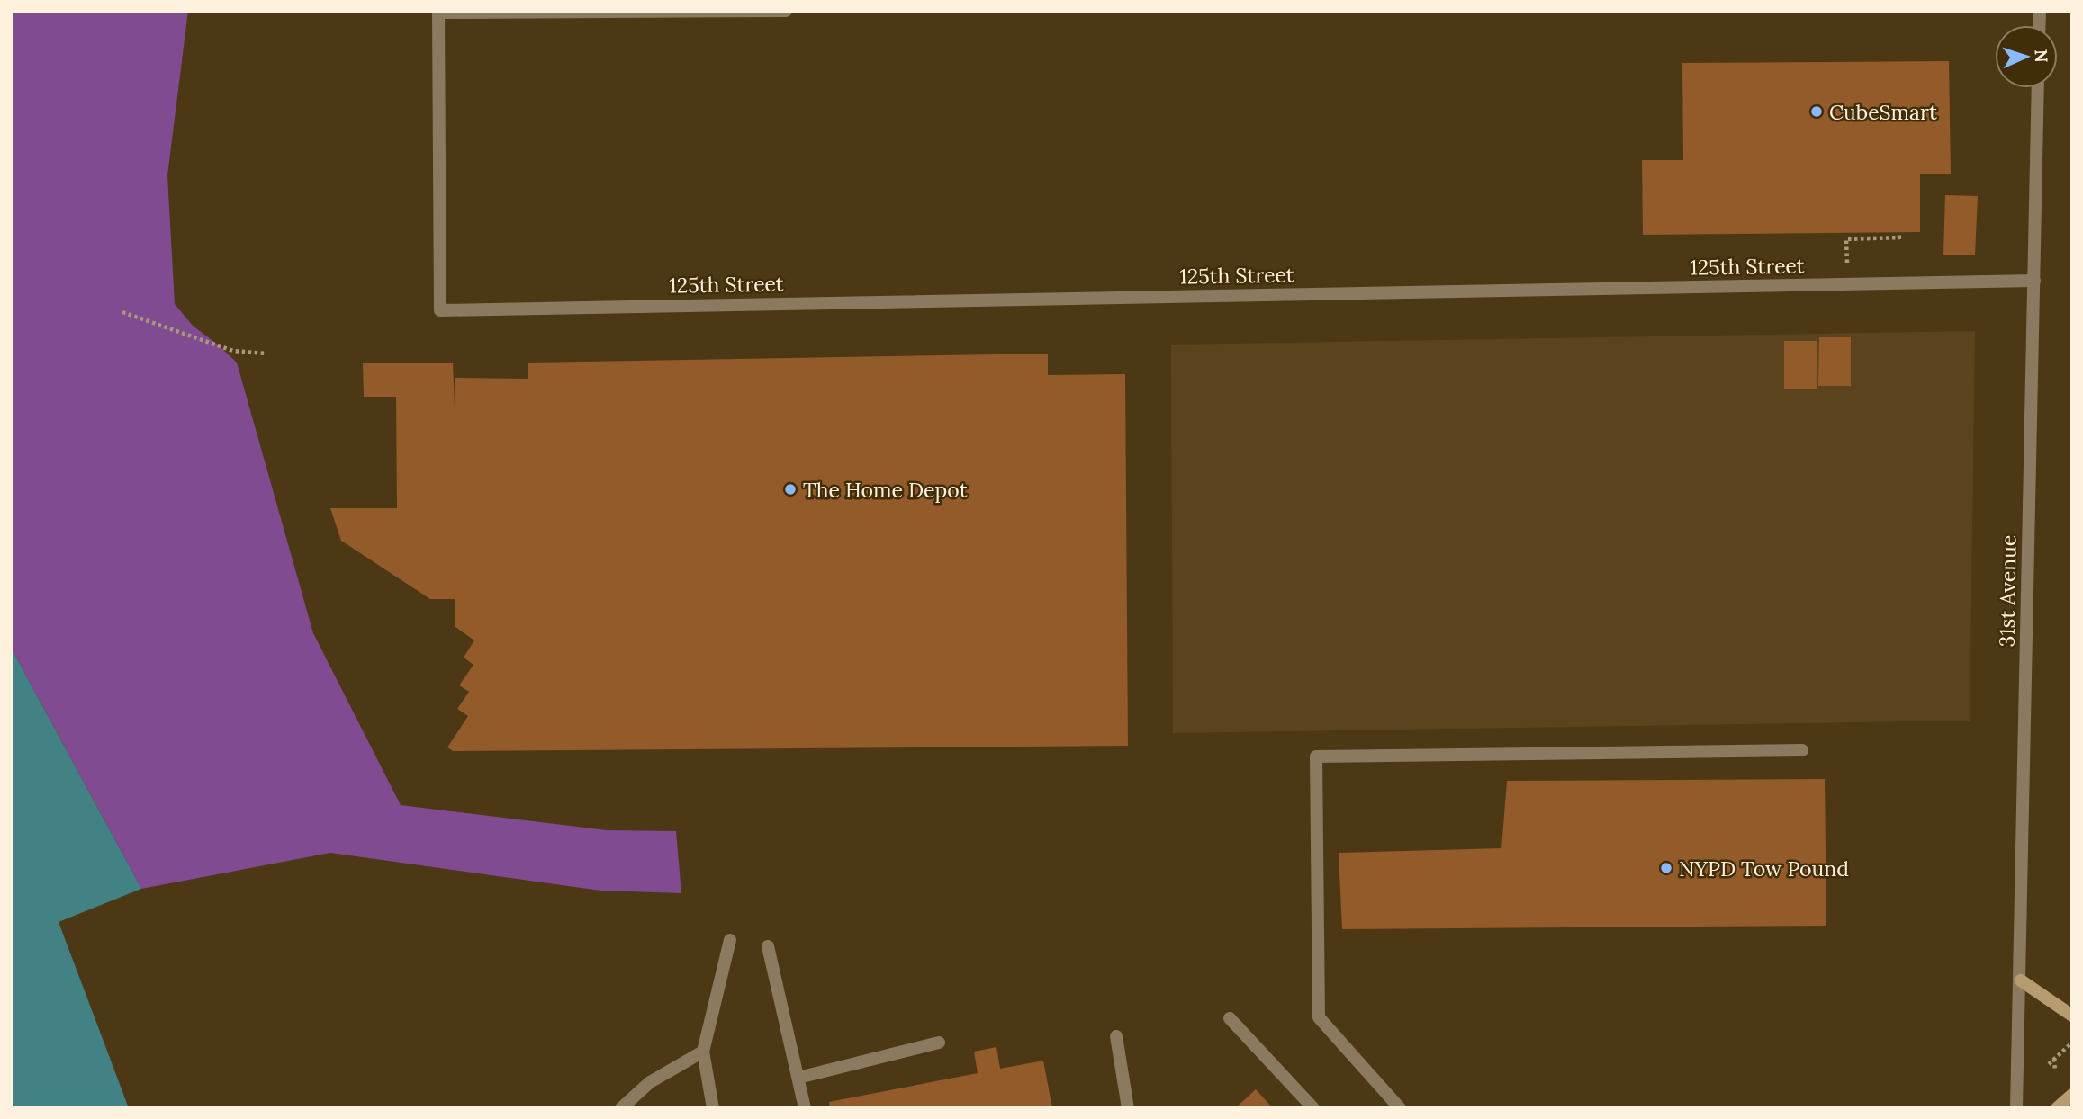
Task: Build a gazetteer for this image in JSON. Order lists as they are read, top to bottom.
{
  "streets": {
    "street": ["125th Street", "31st Avenue"]
  },
  "crossings": [
    ["125th Street", "31st Avenue"]
  ],
  "places": ["CubeSmart", "The Home Depot", "NYPD Tow Pound"],
  "north": "right"
}
